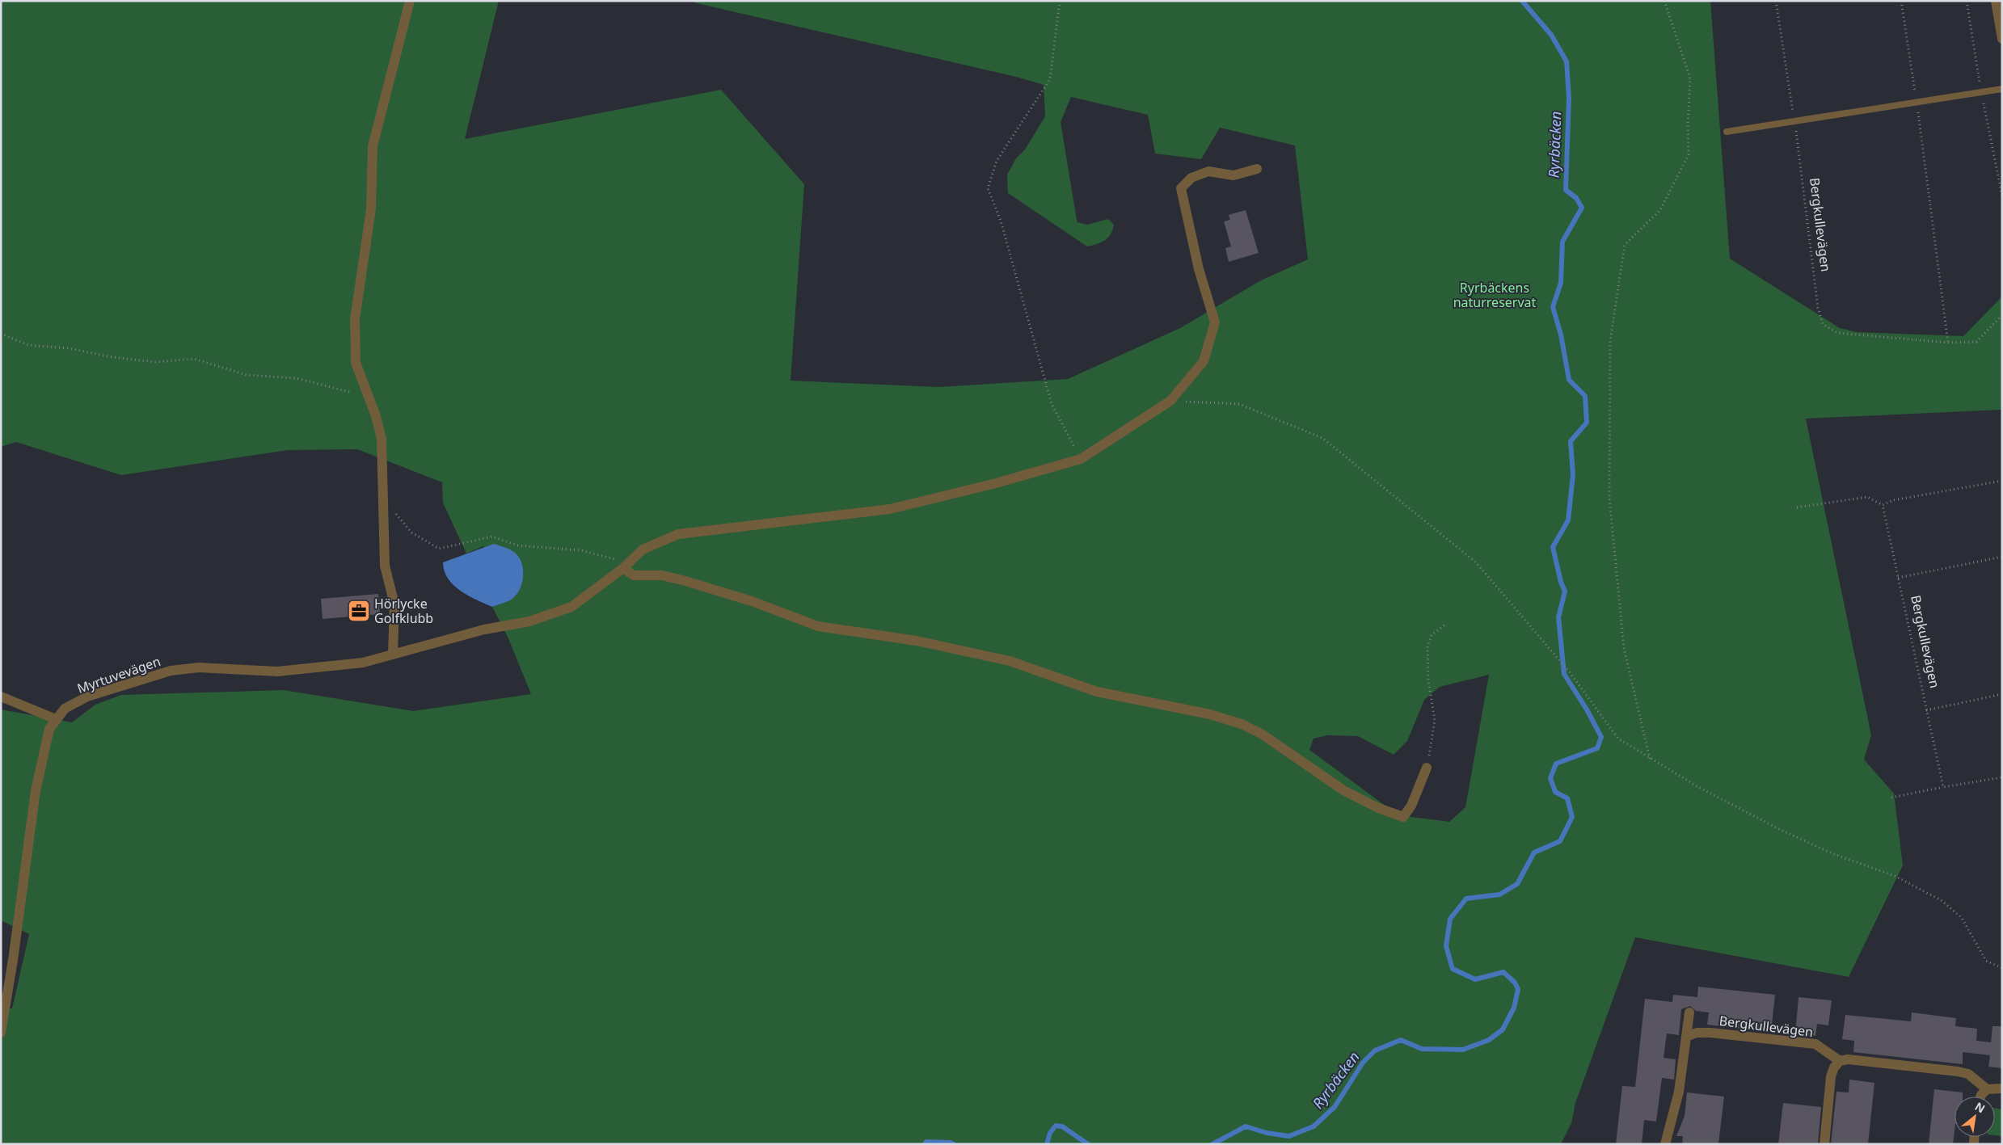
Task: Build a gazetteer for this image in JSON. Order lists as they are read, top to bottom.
{
  "streets": {
    "street": ["Bergkullevägen", "Myrtuvevägen"]
  },
  "water": ["Ryrbäcken"],
  "parks": ["Ryrbäckens naturreservat"],
  "places": {
    "office": ["Hörlycke Golfklubb"]
  },
  "north": "top right"
}
